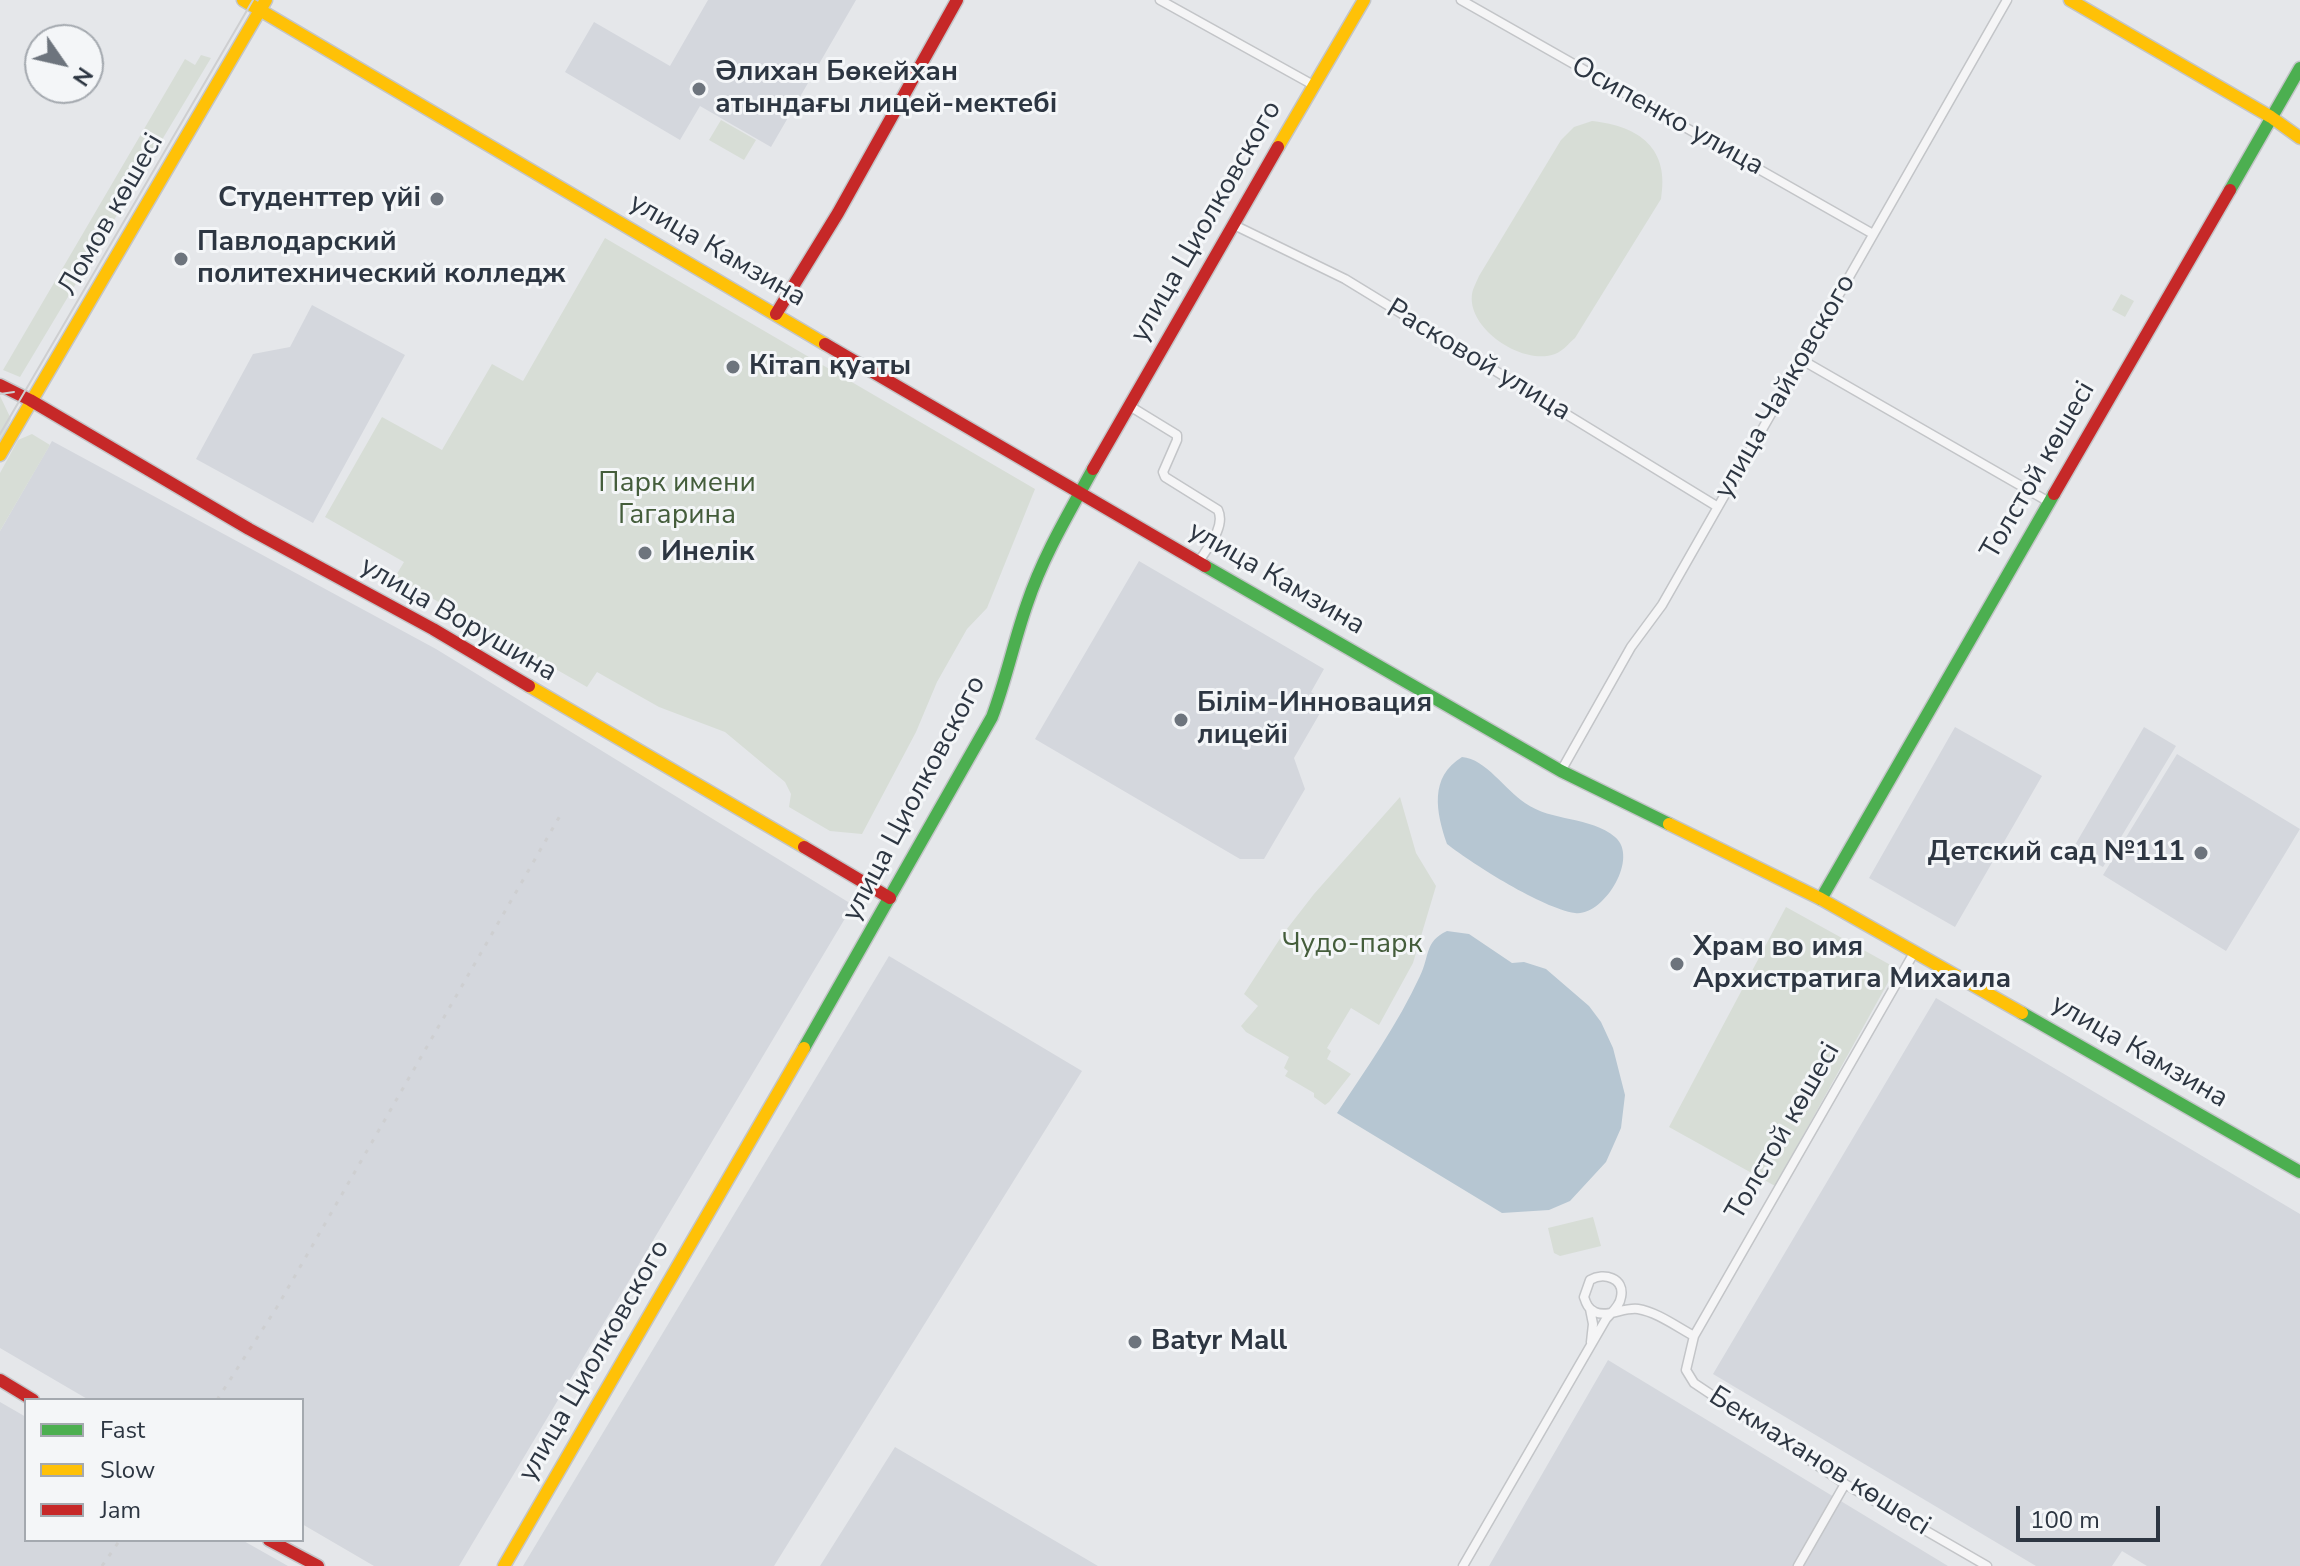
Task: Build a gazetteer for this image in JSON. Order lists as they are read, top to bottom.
{
  "streets": {
    "main road": [
      "Ломов көшесі",
      "улица Циолковского",
      "улица Камзина",
      "Толстой көшесі",
      "улица Ворушина"
    ],
    "street": [
      "Осипенко улица",
      "Расковой улица",
      "улица Чайковского",
      "Бекмаханов көшесі"
    ]
  },
  "crossings": [
    ["Осипенко улица", "улица Чайковского"],
    ["Ломов көшесі", "улица Камзина"],
    ["Ломов көшесі", "улица Ворушина"],
    ["улица Циолковского", "улица Камзина"],
    ["улица Циолковского", "Расковой улица"],
    ["улица Циолковского", "улица Ворушина"],
    ["улица Камзина", "улица Чайковского"],
    ["улица Камзина", "Толстой көшесі"],
    ["Расковой улица", "улица Чайковского"],
    ["Толстой көшесі", "Бекмаханов көшесі"]
  ],
  "parks": ["Парк имени Гагарина", "Чудо-парк"],
  "places": [
    "Әлихан Бөкейхан атындағы лицей-мектебі",
    "Студенттер үйі",
    "Павлодарский политехнический колледж",
    "Кітап қуаты",
    "Инелік",
    "Білім-Инновация лицейі",
    "Детский сад №111",
    "Храм во имя Архистратига Михаила",
    "Batyr Mall"
  ],
  "legend": ["Fast", "Slow", "Jam"],
  "scale_bar": "100 m",
  "north": "bottom right"
}
